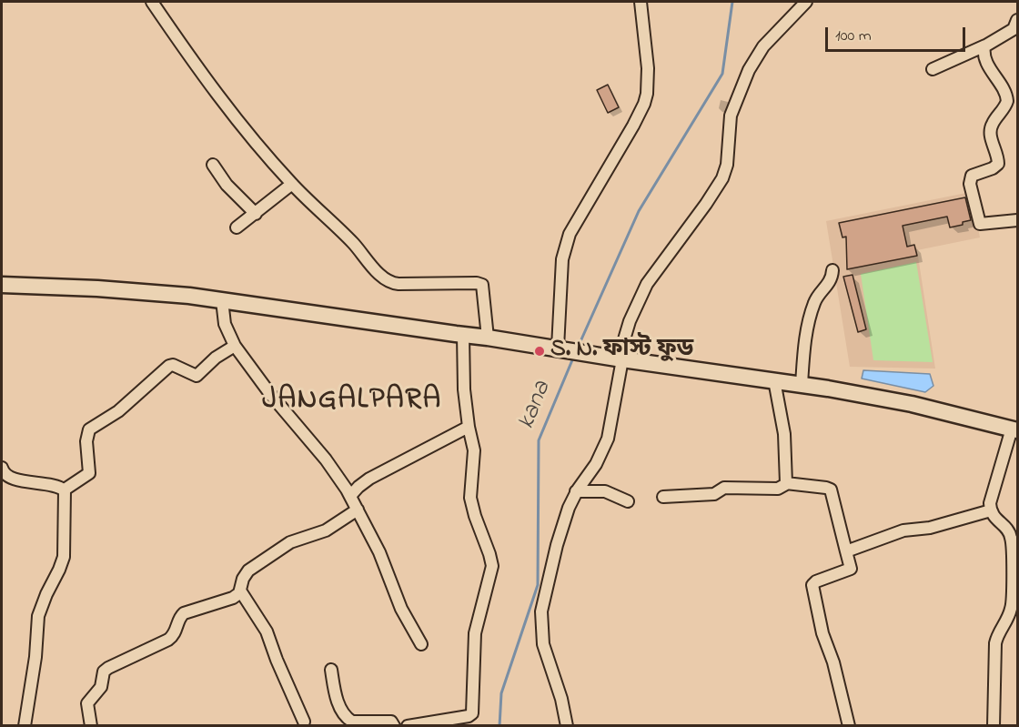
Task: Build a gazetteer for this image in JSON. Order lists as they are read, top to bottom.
{
  "districts": ["JANGALPARA"],
  "water": ["kana"],
  "places": ["S. N. ফাস্ট ফুড"],
  "scale_bar": "100 m"
}
